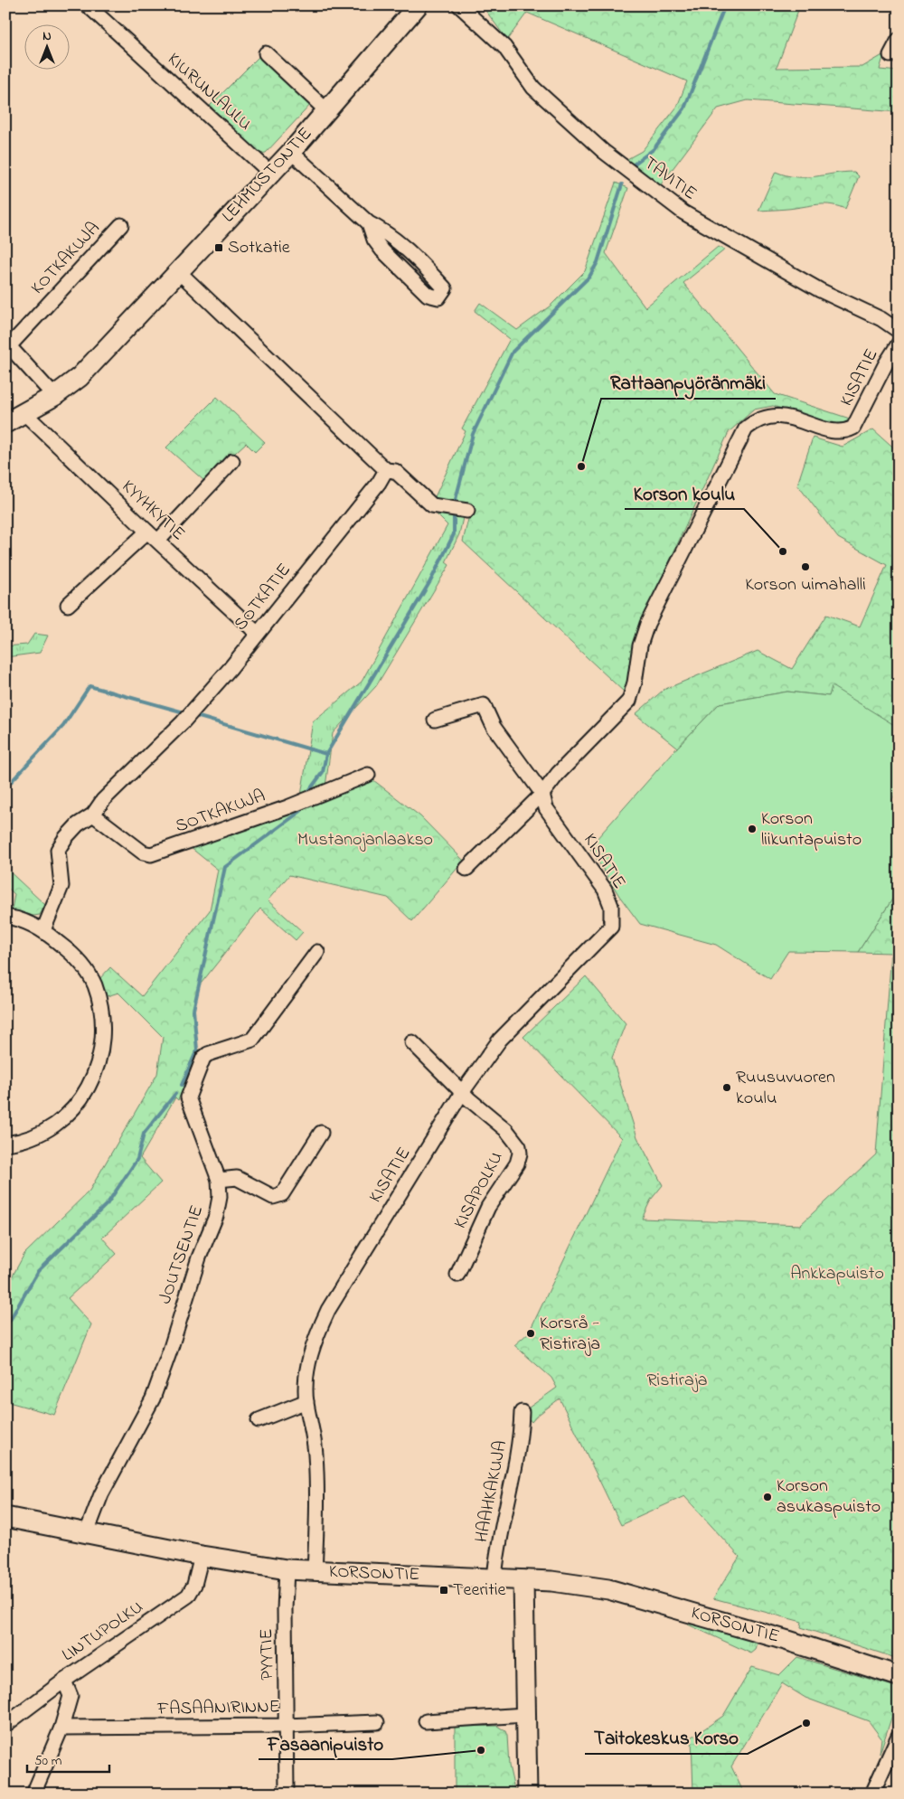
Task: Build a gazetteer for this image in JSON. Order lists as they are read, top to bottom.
{
  "streets": {
    "main road": ["LEHMUSTONTIE", "KORSONTIE"],
    "street": [
      "KIURUNLAULU",
      "TAVITIE",
      "KOTKAKUJA",
      "KISATIE",
      "KYYHKYTIE",
      "SOTKATIE",
      "SOTKAKUJA",
      "KISAPOLKU",
      "JOUTSENTIE",
      "HAAHKAKUJA",
      "LINTUPOLKU",
      "PYYTIE",
      "FASAANIRINNE"
    ]
  },
  "crossings": [
    ["KIURUNLAULU", "LEHMUSTONTIE"],
    ["LEHMUSTONTIE", "KOTKAKUJA"],
    ["LEHMUSTONTIE", "KYYHKYTIE"],
    ["KISATIE", "KISAPOLKU"],
    ["KISATIE", "KORSONTIE"],
    ["KYYHKYTIE", "SOTKATIE"],
    ["SOTKATIE", "SOTKAKUJA"],
    ["JOUTSENTIE", "KORSONTIE"],
    ["HAAHKAKUJA", "KORSONTIE"],
    ["KORSONTIE", "LINTUPOLKU"],
    ["KORSONTIE", "PYYTIE"],
    ["PYYTIE", "FASAANIRINNE"]
  ],
  "parks": ["Mustanojanlaakso", "Ankkapuisto", "Ristiraja"],
  "places": {
    "transit": ["Sotkatie", "Teeritie"],
    "other": [
      "Rattaanpyöränmäki",
      "Korson koulu",
      "Korson uimahalli",
      "Korson liikuntapuisto",
      "Ruusuvuoren koulu",
      "Korsrå - Ristiraja",
      "Korson asukaspuisto",
      "Taitokeskus Korso",
      "Fasaanipuisto"
    ]
  },
  "scale_bar": "50 m",
  "north": "top"
}
